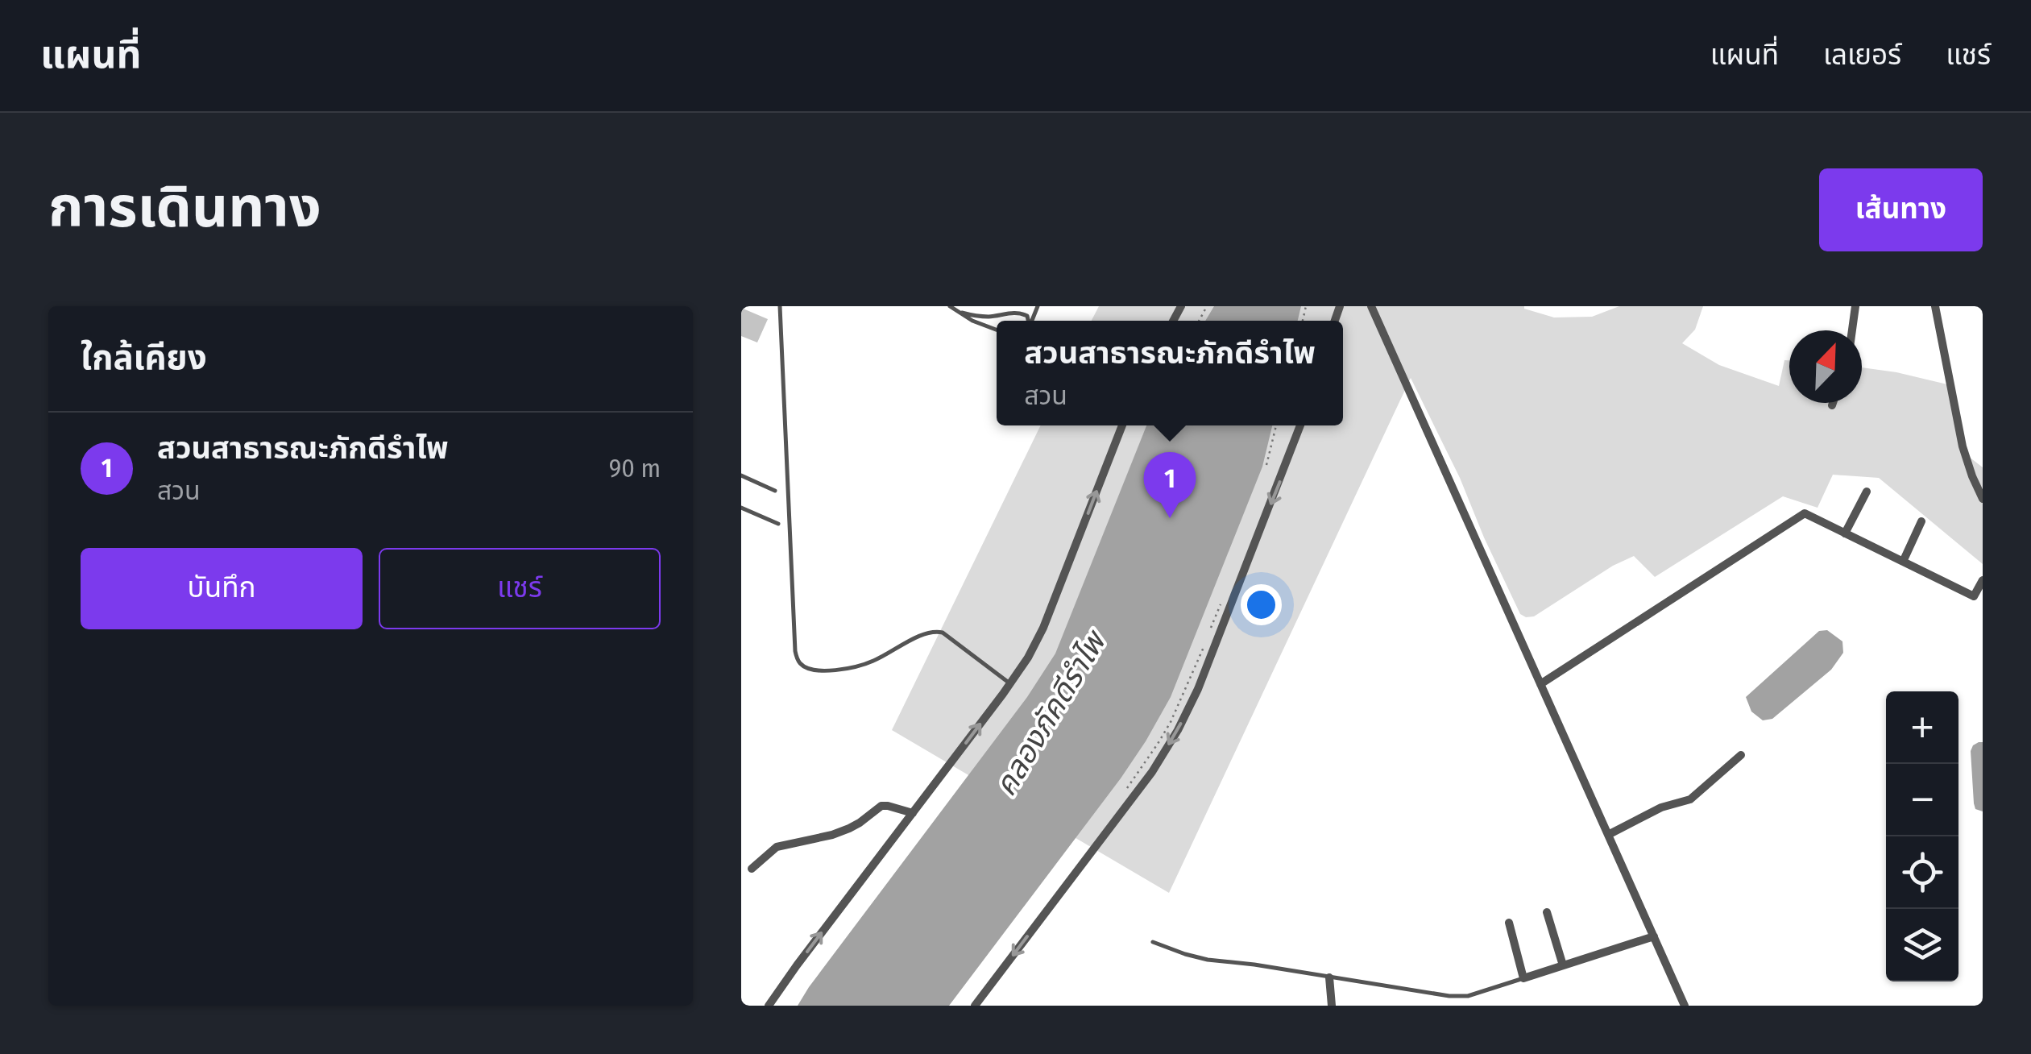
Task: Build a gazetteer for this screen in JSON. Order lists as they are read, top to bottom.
{
  "water": ["คลองภัคดีรำไพ"],
  "north": "top right",
  "page": {
    "header": "แผนที่",
    "nav": ["แผนที่", "เลเยอร์", "แชร์"],
    "title": "การเดินทาง",
    "buttons": [
      "เส้นทาง",
      ["บันทึก", "แชร์"]
    ],
    "heading": "ใกล้เคียง",
    "popup": ["สวนสาธารณะภักดีรำไพ", "สวน"],
    "list": [
      {
        "mark": "1",
        "name": "สวนสาธารณะภักดีรำไพ",
        "note": "สวน",
        "value": "90 m"
      }
    ],
    "pins": "1",
    "map_buttons": ["+", "−"]
  }
}
